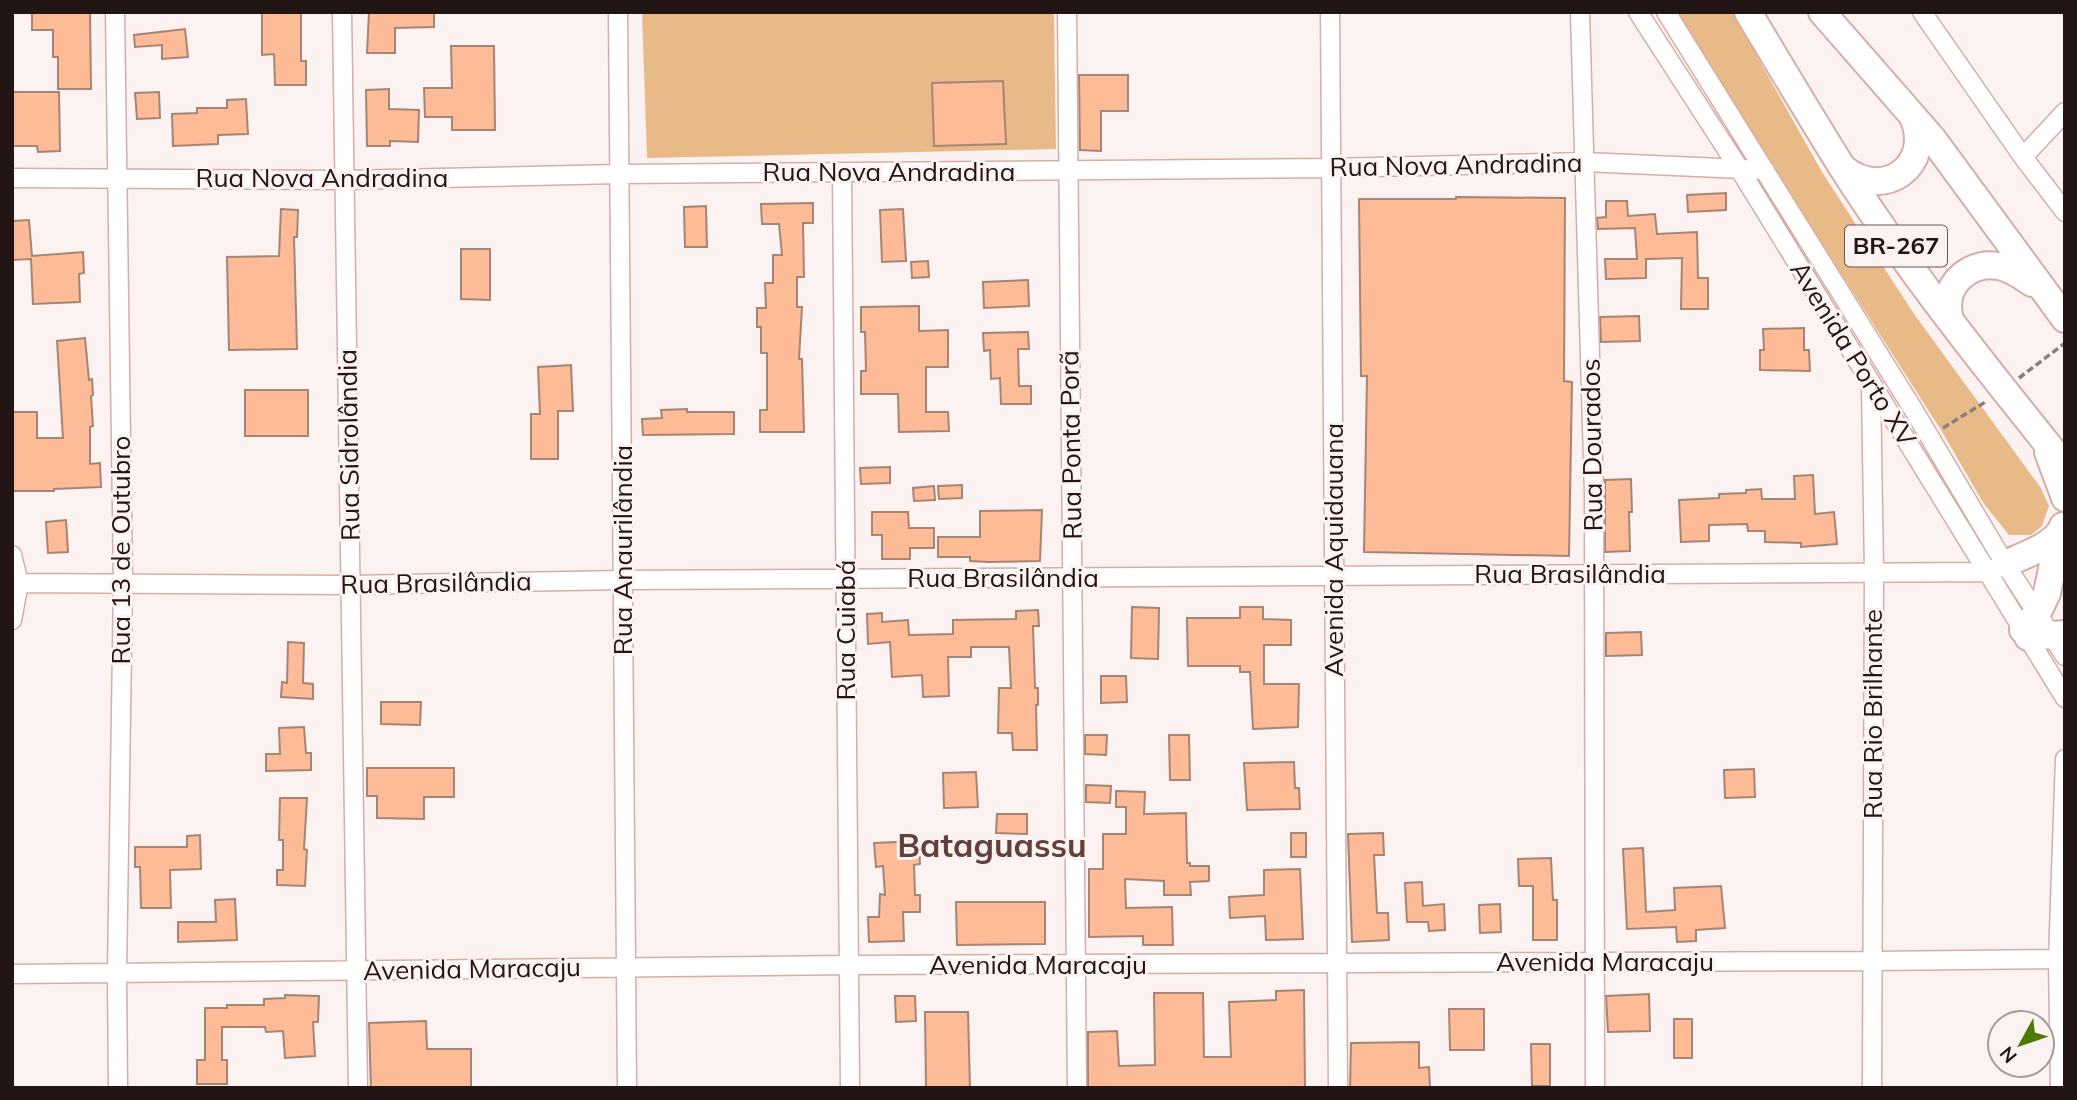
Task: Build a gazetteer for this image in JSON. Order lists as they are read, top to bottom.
{
  "streets": {
    "highway": ["BR-267"],
    "street": [
      "Rua Nova Andradina",
      "Avenida Porto XV",
      "Rua Sidrolândia",
      "Rua Ponta Porã",
      "Rua Dourados",
      "Rua 13 de Outubro",
      "Rua Anaurilândia",
      "Avenida Aquidauana",
      "Rua Brasilândia",
      "Rua Cuiabá",
      "Rua Rio Brilhante",
      "Avenida Maracaju"
    ]
  },
  "crossings": [
    ["Rua Nova Andradina", "Avenida Porto XV"],
    ["Rua Nova Andradina", "Rua Sidrolândia"],
    ["Rua Nova Andradina", "Rua Ponta Porã"],
    ["Rua Nova Andradina", "Rua Dourados"],
    ["Rua Nova Andradina", "Rua 13 de Outubro"],
    ["Rua Nova Andradina", "Rua Anaurilândia"],
    ["Rua Nova Andradina", "Avenida Aquidauana"],
    ["Rua Nova Andradina", "Rua Cuiabá"],
    ["Avenida Porto XV", "Rua Brasilândia"],
    ["Avenida Porto XV", "Rua Rio Brilhante"],
    ["Rua Sidrolândia", "Rua Brasilândia"],
    ["Rua Sidrolândia", "Avenida Maracaju"],
    ["Rua Ponta Porã", "Rua Brasilândia"],
    ["Rua Ponta Porã", "Avenida Maracaju"],
    ["Rua Dourados", "Rua Brasilândia"],
    ["Rua Dourados", "Avenida Maracaju"],
    ["Rua 13 de Outubro", "Rua Brasilândia"],
    ["Rua 13 de Outubro", "Avenida Maracaju"],
    ["Rua Anaurilândia", "Rua Brasilândia"],
    ["Rua Anaurilândia", "Avenida Maracaju"],
    ["Avenida Aquidauana", "Rua Brasilândia"],
    ["Avenida Aquidauana", "Avenida Maracaju"],
    ["Rua Brasilândia", "Rua Cuiabá"],
    ["Rua Brasilândia", "Rua Rio Brilhante"],
    ["Rua Cuiabá", "Avenida Maracaju"],
    ["Rua Rio Brilhante", "Avenida Maracaju"]
  ],
  "districts": ["Bataguassu"],
  "north": "bottom left"
}
